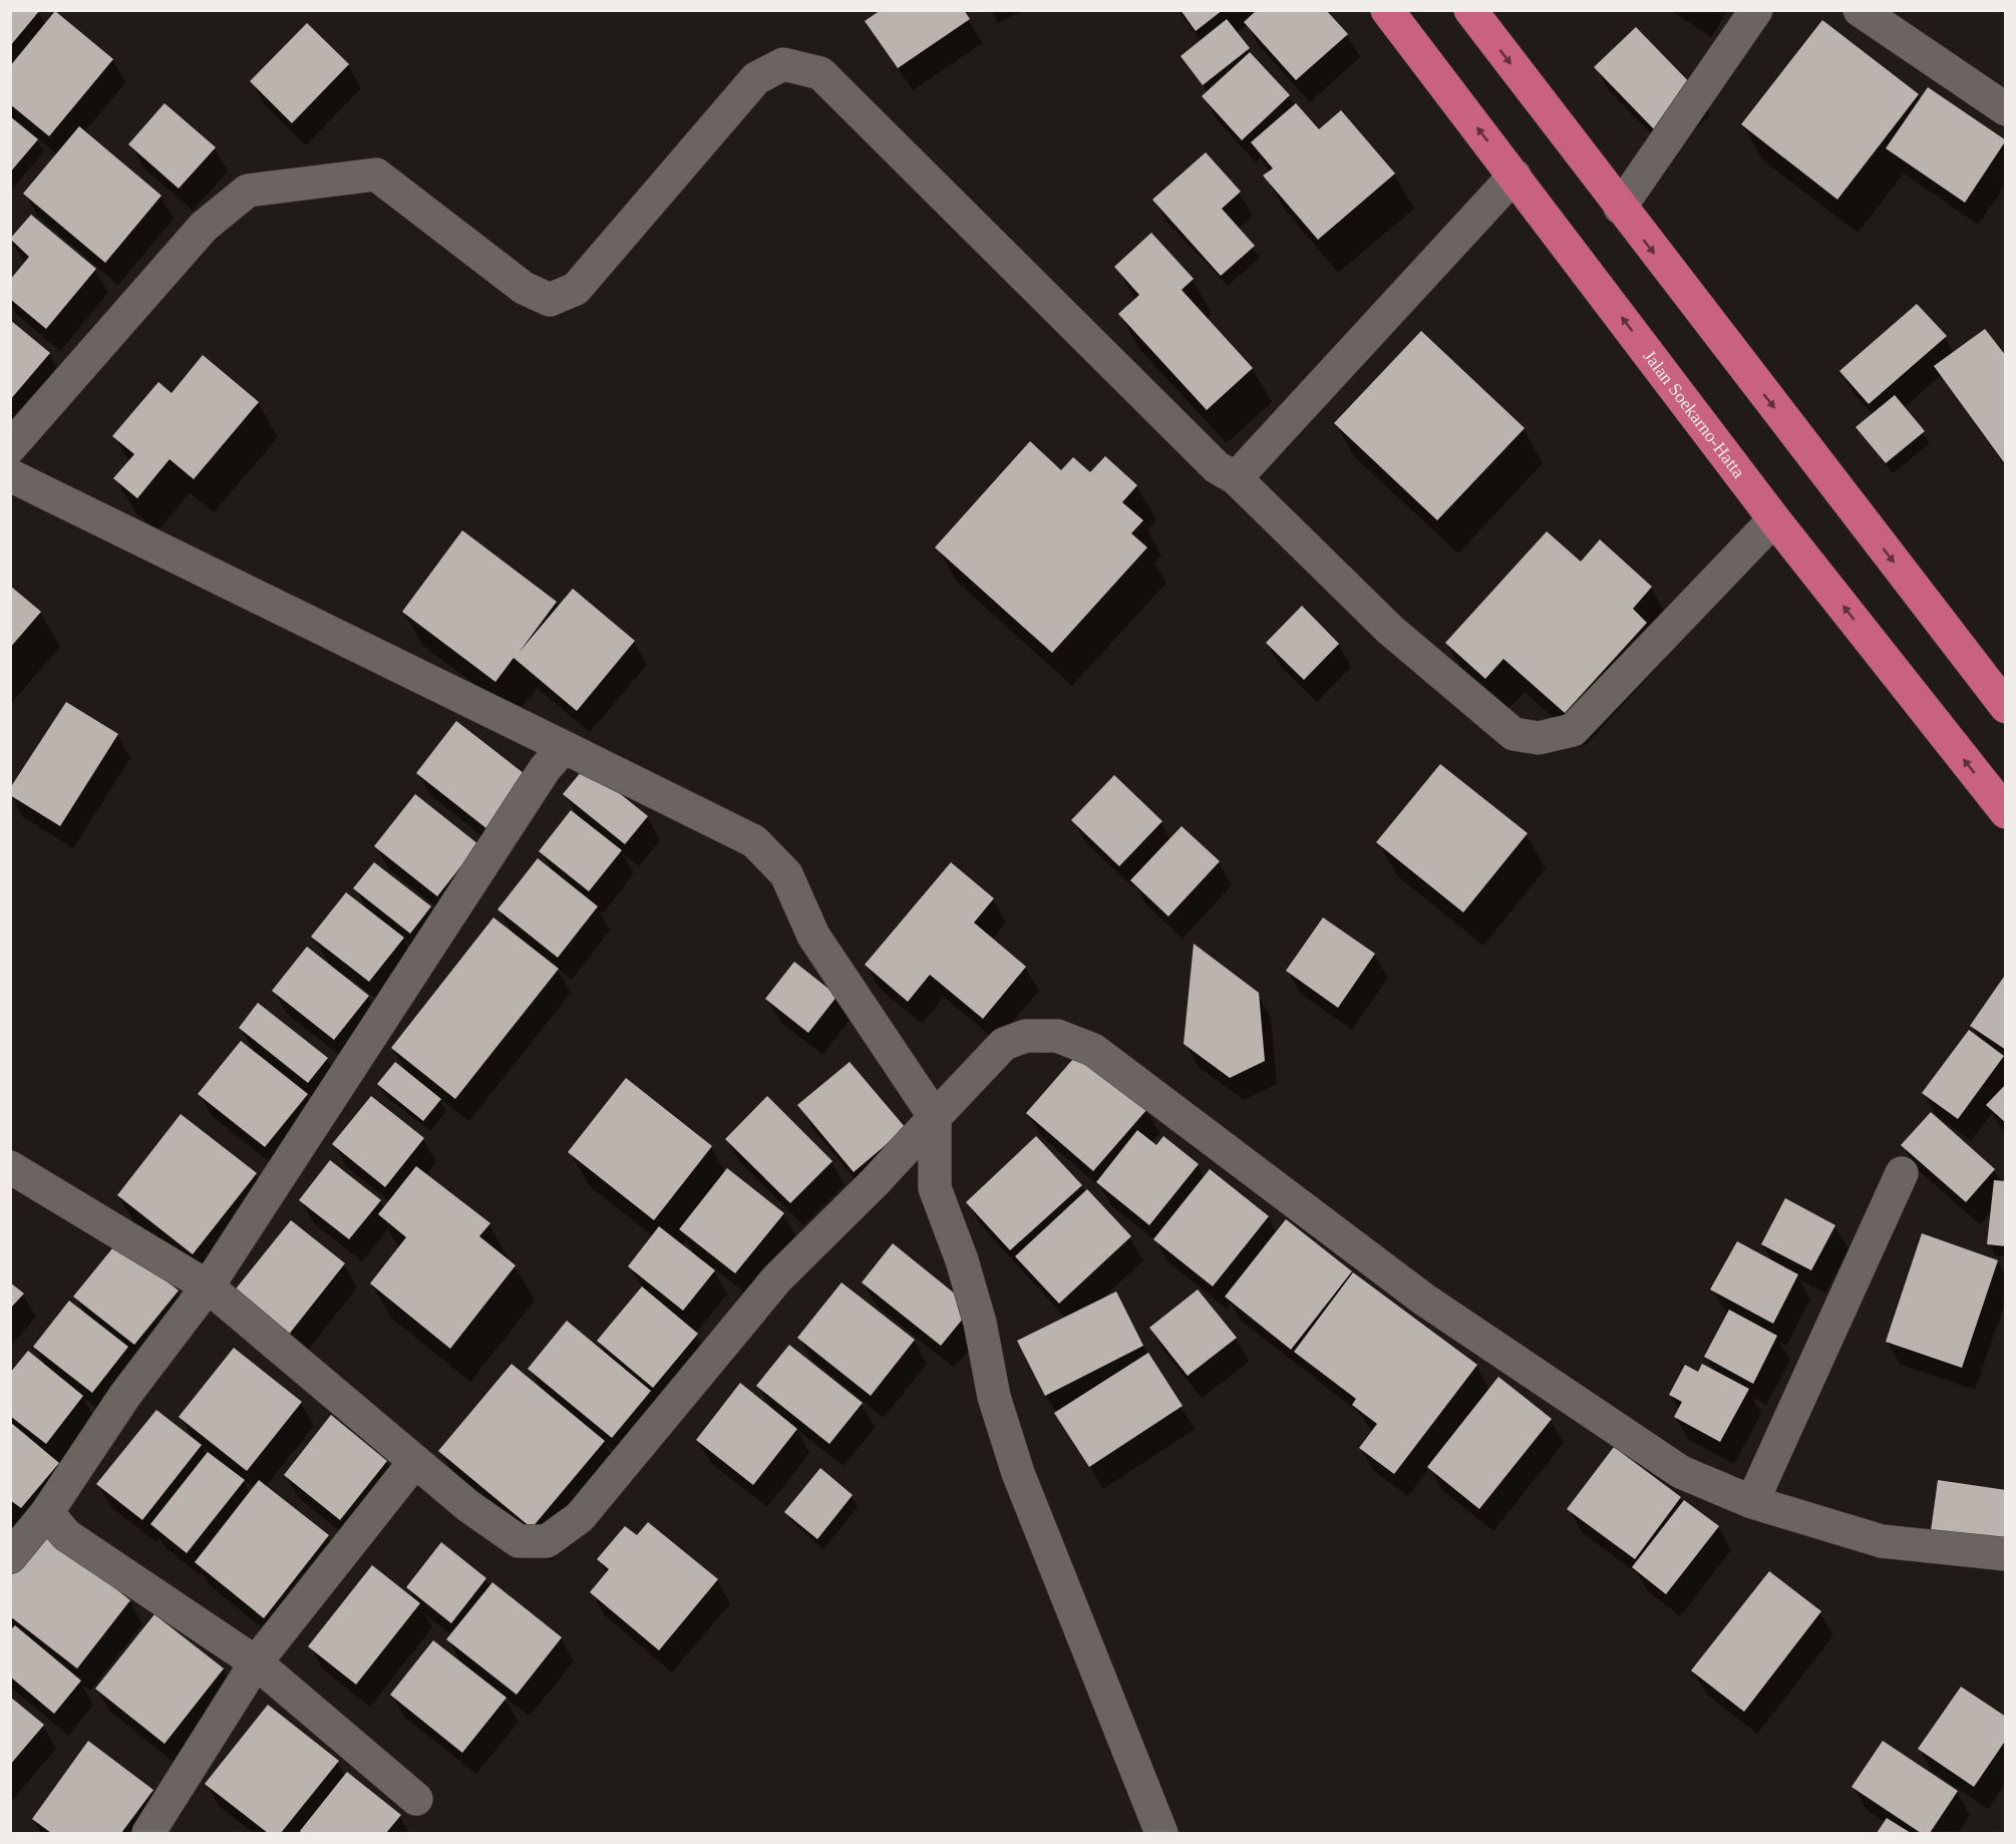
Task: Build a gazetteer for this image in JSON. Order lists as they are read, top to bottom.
{
  "streets": {
    "highway": ["Jalan Soekarno-Hatta"]
  }
}
